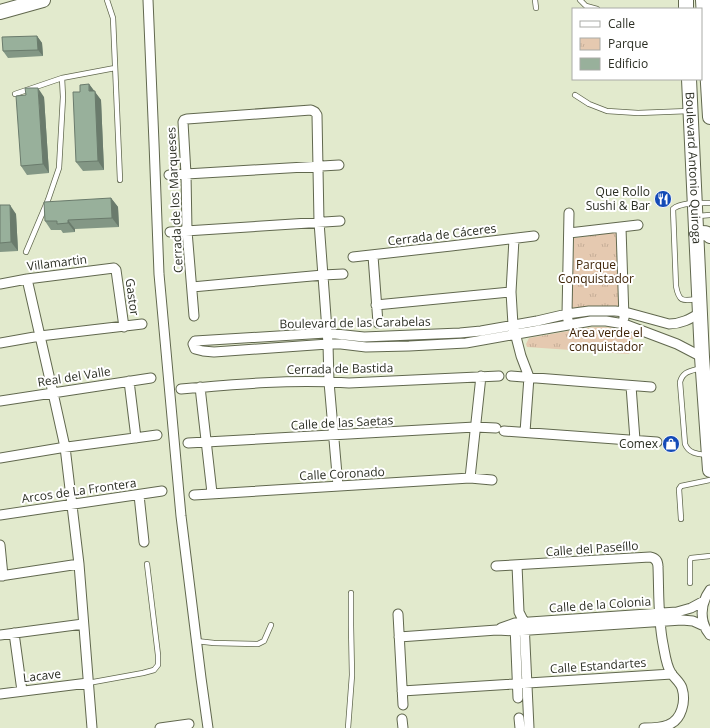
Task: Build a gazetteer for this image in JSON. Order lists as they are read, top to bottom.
{
  "streets": {
    "main road": ["Boulevard Antonio Quiroga"],
    "street": [
      "Cerrada de los Marqueses",
      "Cerrada de Cáceres",
      "Villamartin",
      "Gastor",
      "Boulevard de las Carabelas",
      "Cerrada de Bastida",
      "Real del Valle",
      "Calle de las Saetas",
      "Calle Coronado",
      "Arcos de La Frontera",
      "Calle del Paseíllo",
      "Calle de la Colonia",
      "Calle Estandartes",
      "Lacave"
    ]
  },
  "crossings": [
    ["Boulevard Antonio Quiroga", "Boulevard de las Carabelas"],
    ["Cerrada de los Marqueses", "Boulevard de las Carabelas"],
    ["Cerrada de los Marqueses", "Cerrada de Bastida"],
    ["Cerrada de los Marqueses", "Calle de las Saetas"],
    ["Cerrada de los Marqueses", "Calle Coronado"],
    ["Cerrada de Cáceres", "Boulevard de las Carabelas"],
    ["Villamartin", "Gastor"],
    ["Calle del Paseíllo", "Calle de la Colonia"],
    ["Calle del Paseíllo", "Calle Estandartes"]
  ],
  "parks": ["Parque Conquistador", "Area verde el conquistador"],
  "places": {
    "restaurant": ["Que Rollo Sushi & Bar"],
    "shop": ["Comex"]
  },
  "legend": ["Calle", "Parque", "Edificio"]
}
